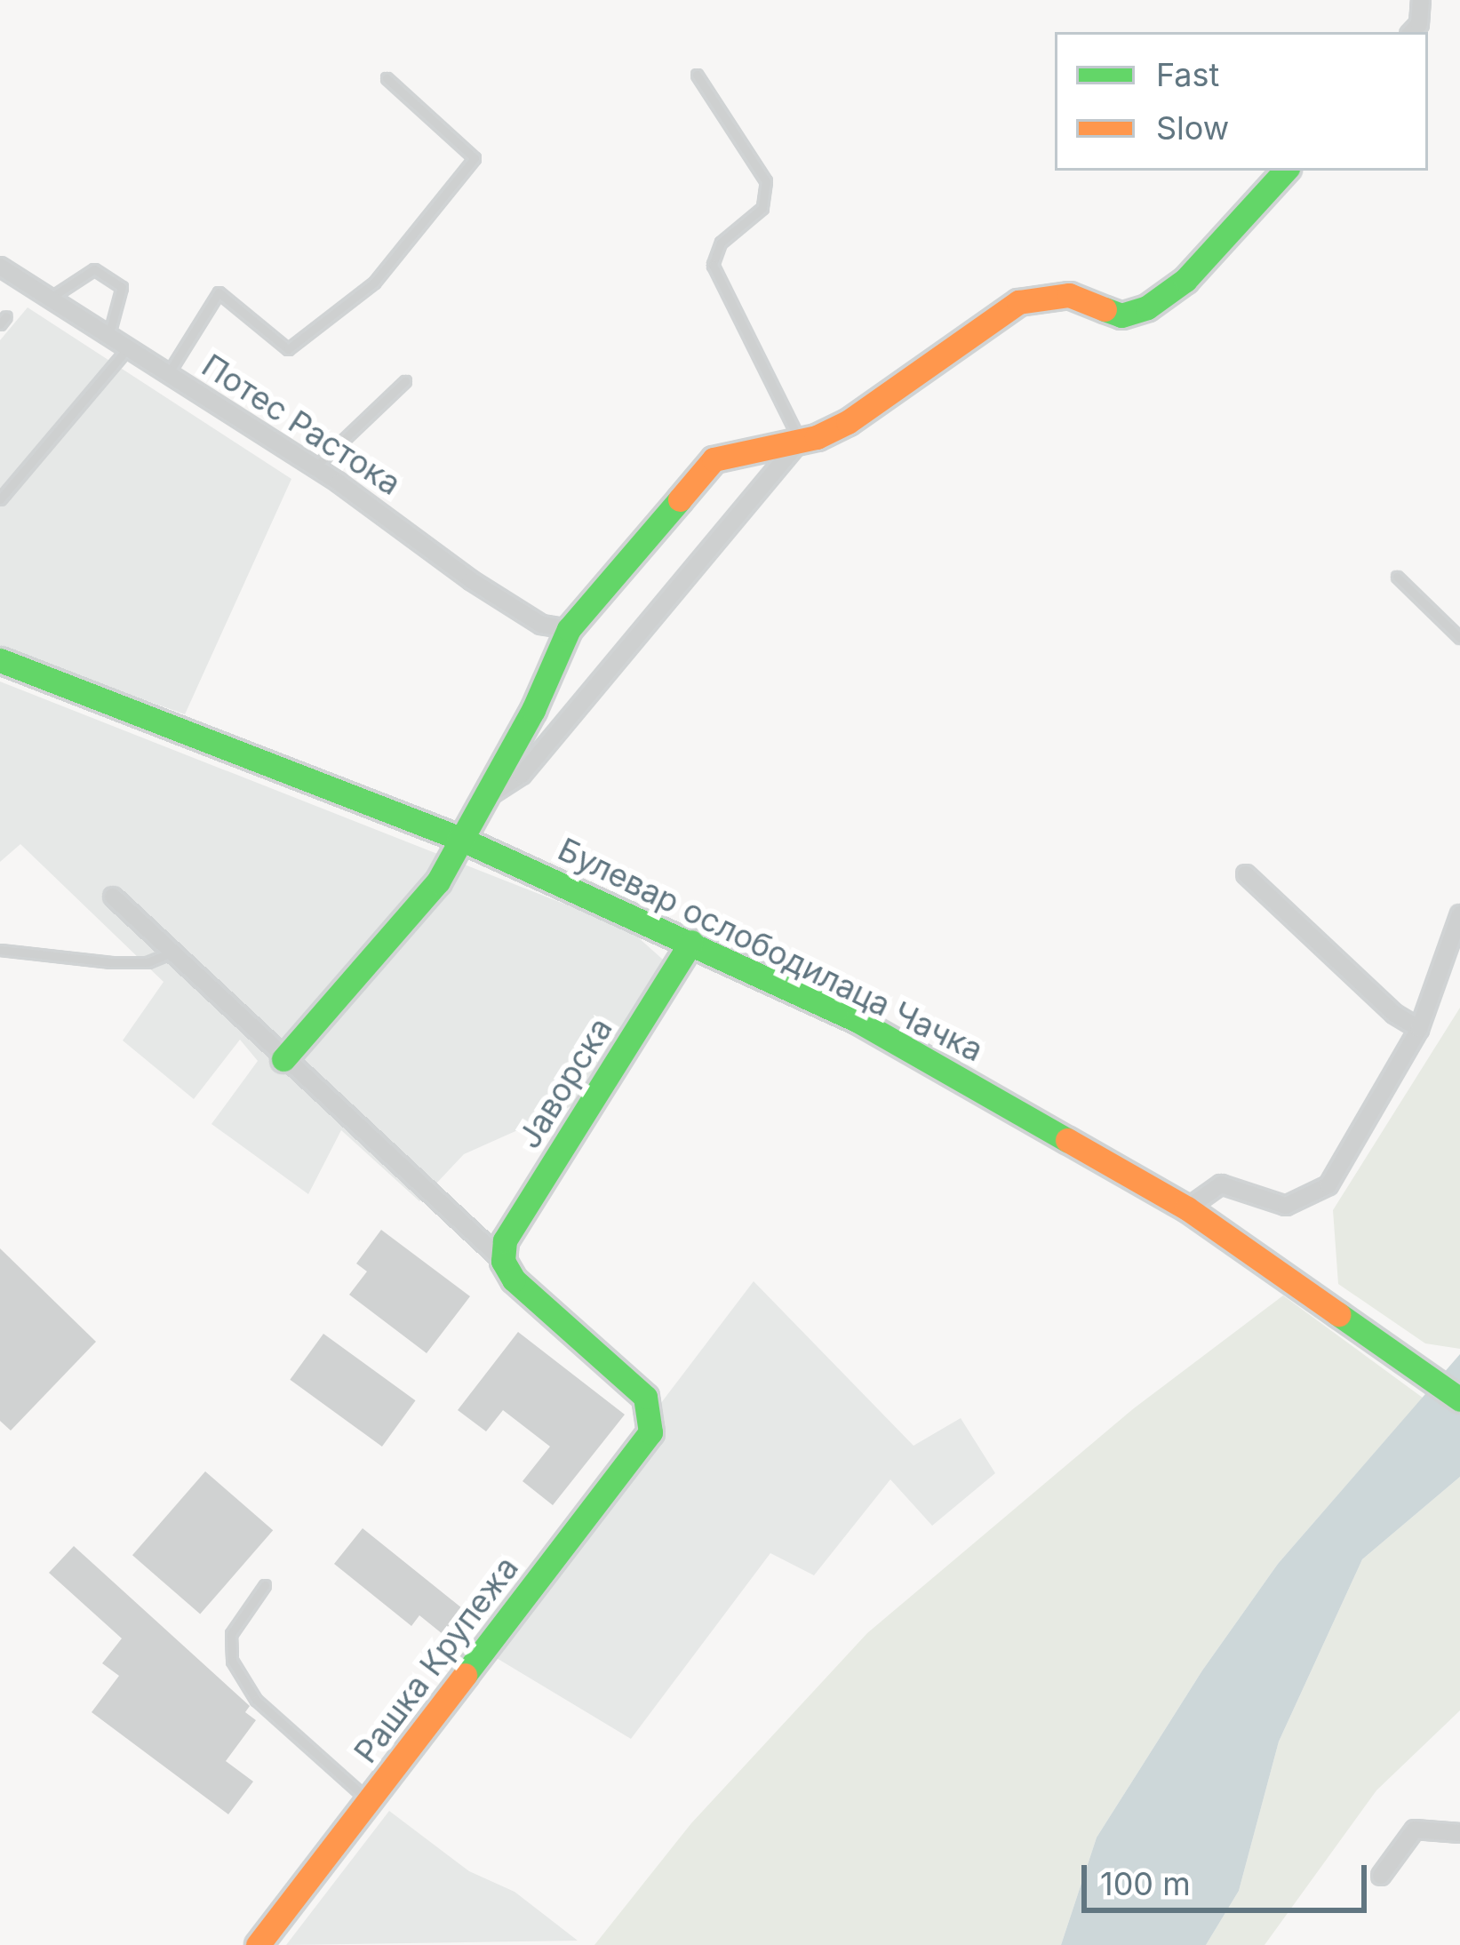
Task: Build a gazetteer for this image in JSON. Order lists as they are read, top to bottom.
{
  "streets": {
    "street": [
      "Потес Растока",
      "Булевар ослободилаца Чачка",
      "Јаворска",
      "Рашка Крупежа"
    ]
  },
  "crossings": [
    ["Булевар ослободилаца Чачка", "Јаворска"],
    ["Јаворска", "Рашка Крупежа"]
  ],
  "legend": ["Fast", "Slow"],
  "scale_bar": "100 m"
}
